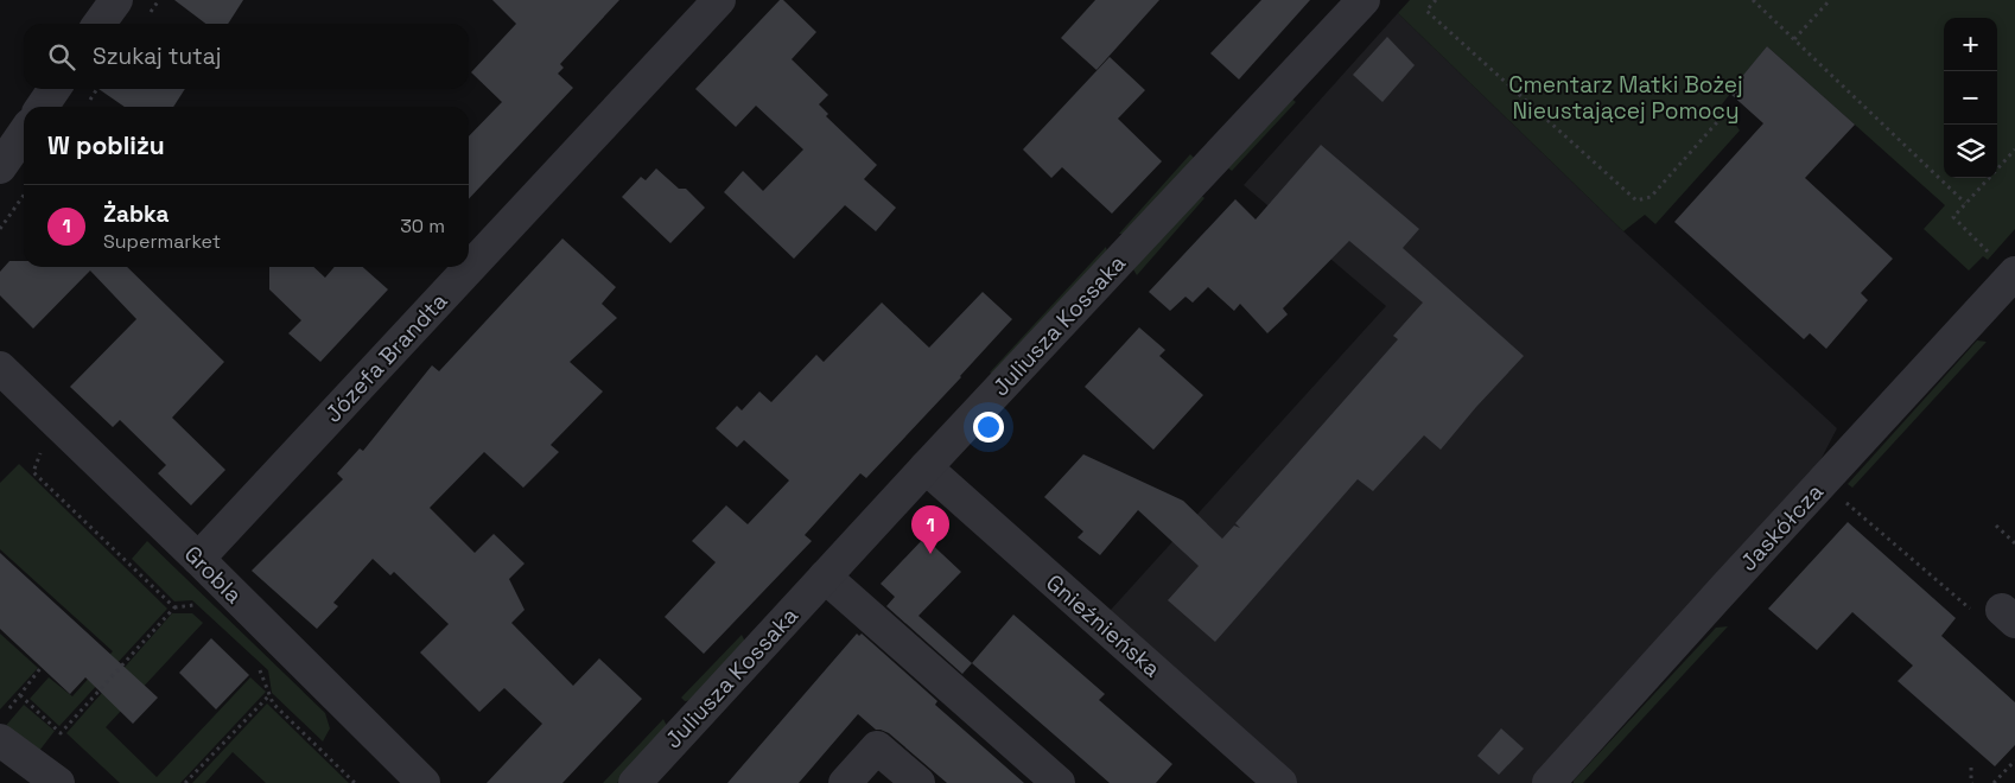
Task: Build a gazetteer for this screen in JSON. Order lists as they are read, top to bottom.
{
  "streets": {
    "street": [
      "Juliusza Kossaka",
      "Józefa Brandta",
      "Jaskółcza",
      "Grobla",
      "Gnieźnieńska"
    ]
  },
  "crossings": [
    ["Juliusza Kossaka", "Gnieźnieńska"],
    ["Józefa Brandta", "Grobla"]
  ],
  "parks": ["Cmentarz Matki Bożej Nieustającej Pomocy"],
  "page": {
    "map_buttons": ["+", "−"],
    "search": "Szukaj tutaj",
    "heading": "W pobliżu",
    "list": [
      {
        "mark": "1",
        "name": "Żabka",
        "note": "Supermarket",
        "value": "30 m"
      }
    ],
    "pins": "1"
  }
}
